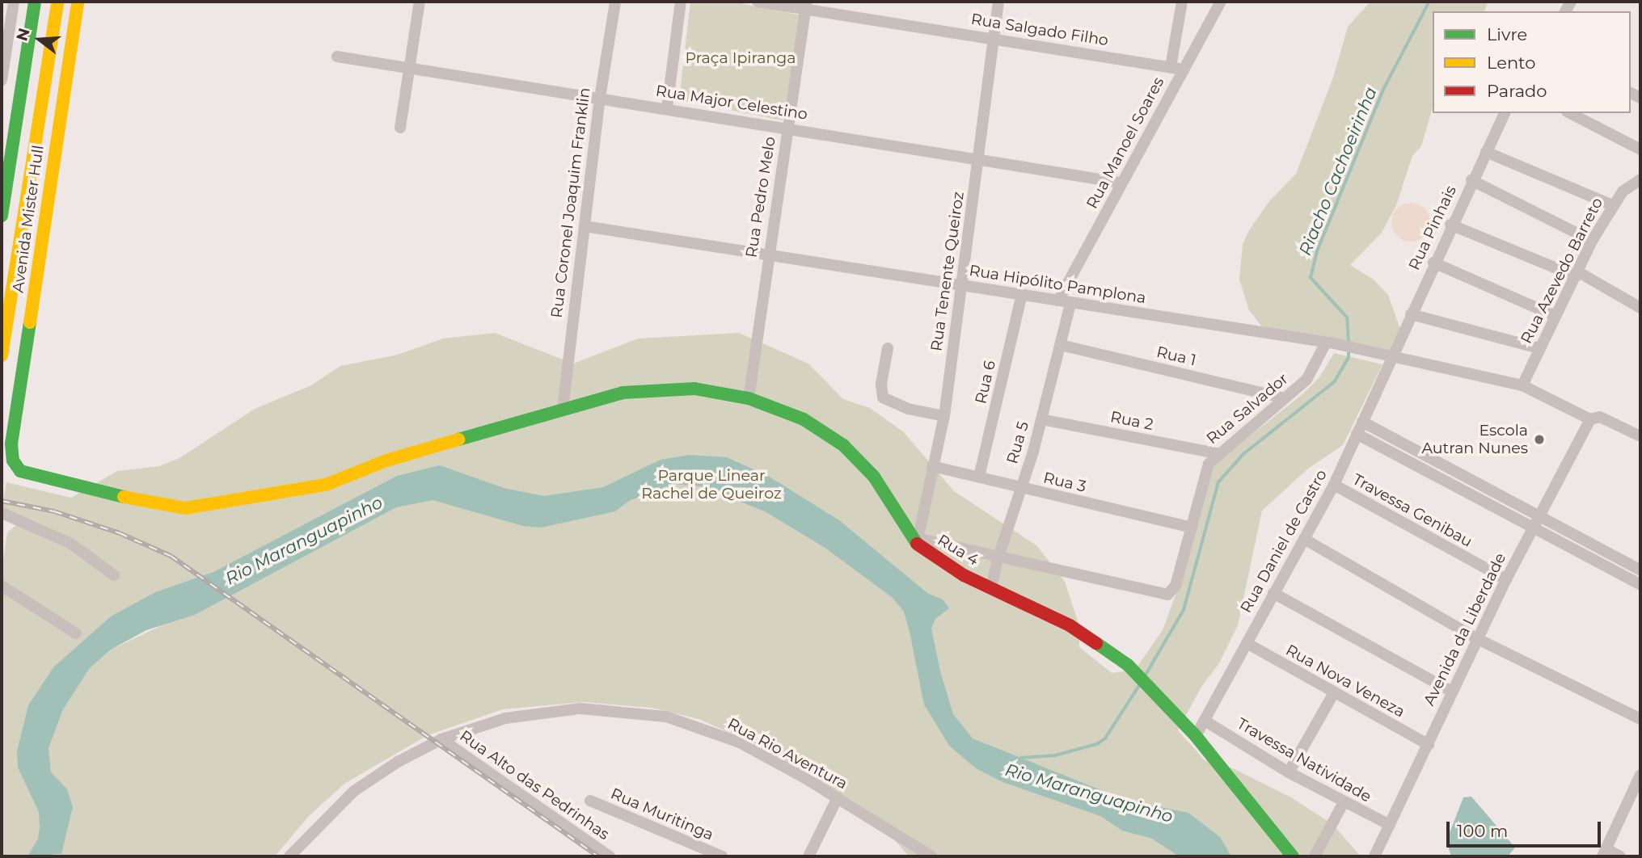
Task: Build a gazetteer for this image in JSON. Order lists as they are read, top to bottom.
{
  "streets": {
    "main road": ["Avenida Mister Hull", "Rua 4"],
    "street": [
      "Rua Salgado Filho",
      "Rua Major Celestino",
      "Rua Manoel Soares",
      "Rua Pedro Melo",
      "Rua Coronel Joaquim Franklin",
      "Rua Pinhais",
      "Rua Azevedo Barreto",
      "Rua Tenente Queiroz",
      "Rua Hipólito Pamplona",
      "Rua 1",
      "Rua 6",
      "Rua Salvador",
      "Rua 2",
      "Rua 5",
      "Rua 3",
      "Travessa Genibau",
      "Rua Daniel de Castro",
      "Avenida da Liberdade",
      "Rua Nova Veneza",
      "Rua Rio Aventura",
      "Travessa Natividade",
      "Rua Alto das Pedrinhas",
      "Rua Muritinga"
    ]
  },
  "crossings": [
    ["Rua Salgado Filho", "Rua Manoel Soares"],
    ["Rua Salgado Filho", "Rua Pedro Melo"],
    ["Rua Salgado Filho", "Rua Tenente Queiroz"],
    ["Rua Major Celestino", "Rua Manoel Soares"],
    ["Rua Major Celestino", "Rua Pedro Melo"],
    ["Rua Major Celestino", "Rua Coronel Joaquim Franklin"],
    ["Rua Major Celestino", "Rua Tenente Queiroz"],
    ["Rua Manoel Soares", "Rua Hipólito Pamplona"],
    ["Rua Manoel Soares", "Rua 5"],
    ["Rua Pedro Melo", "Rua Hipólito Pamplona"],
    ["Rua Pedro Melo", "Rua 4"],
    ["Rua Coronel Joaquim Franklin", "Rua Hipólito Pamplona"],
    ["Rua Coronel Joaquim Franklin", "Rua 4"],
    ["Avenida Mister Hull", "Rua 4"],
    ["Rua Pinhais", "Rua Hipólito Pamplona"],
    ["Rua Pinhais", "Rua Daniel de Castro"],
    ["Rua Azevedo Barreto", "Rua Hipólito Pamplona"],
    ["Rua Tenente Queiroz", "Rua Hipólito Pamplona"],
    ["Rua Tenente Queiroz", "Rua 3"],
    ["Rua Tenente Queiroz", "Rua 4"],
    ["Rua Hipólito Pamplona", "Rua 6"],
    ["Rua Hipólito Pamplona", "Rua Salvador"],
    ["Rua Hipólito Pamplona", "Rua 5"],
    ["Rua Hipólito Pamplona", "Rua Daniel de Castro"],
    ["Rua Hipólito Pamplona", "Avenida da Liberdade"],
    ["Rua 1", "Rua Salvador"],
    ["Rua 1", "Rua 5"],
    ["Rua 6", "Rua 3"],
    ["Rua Salvador", "Rua 2"],
    ["Rua Salvador", "Rua 3"],
    ["Rua Salvador", "Rua 4"],
    ["Rua 2", "Rua 5"],
    ["Rua 5", "Rua 3"],
    ["Rua 5", "Rua 4"],
    ["Travessa Genibau", "Rua Daniel de Castro"],
    ["Travessa Genibau", "Avenida da Liberdade"],
    ["Rua Daniel de Castro", "Rua 4"],
    ["Rua Daniel de Castro", "Rua Nova Veneza"],
    ["Rua Daniel de Castro", "Travessa Natividade"],
    ["Avenida da Liberdade", "Rua Nova Veneza"],
    ["Avenida da Liberdade", "Travessa Natividade"],
    ["Rua Rio Aventura", "Rua Alto das Pedrinhas"]
  ],
  "water": ["Riacho Cachoeirinha", "Rio Maranguapinho"],
  "parks": ["Praça Ipiranga", "Parque Linear Rachel de Queiroz"],
  "places": ["Escola Autran Nunes"],
  "legend": ["Livre", "Lento", "Parado"],
  "scale_bar": "100 m",
  "north": "left"
}
